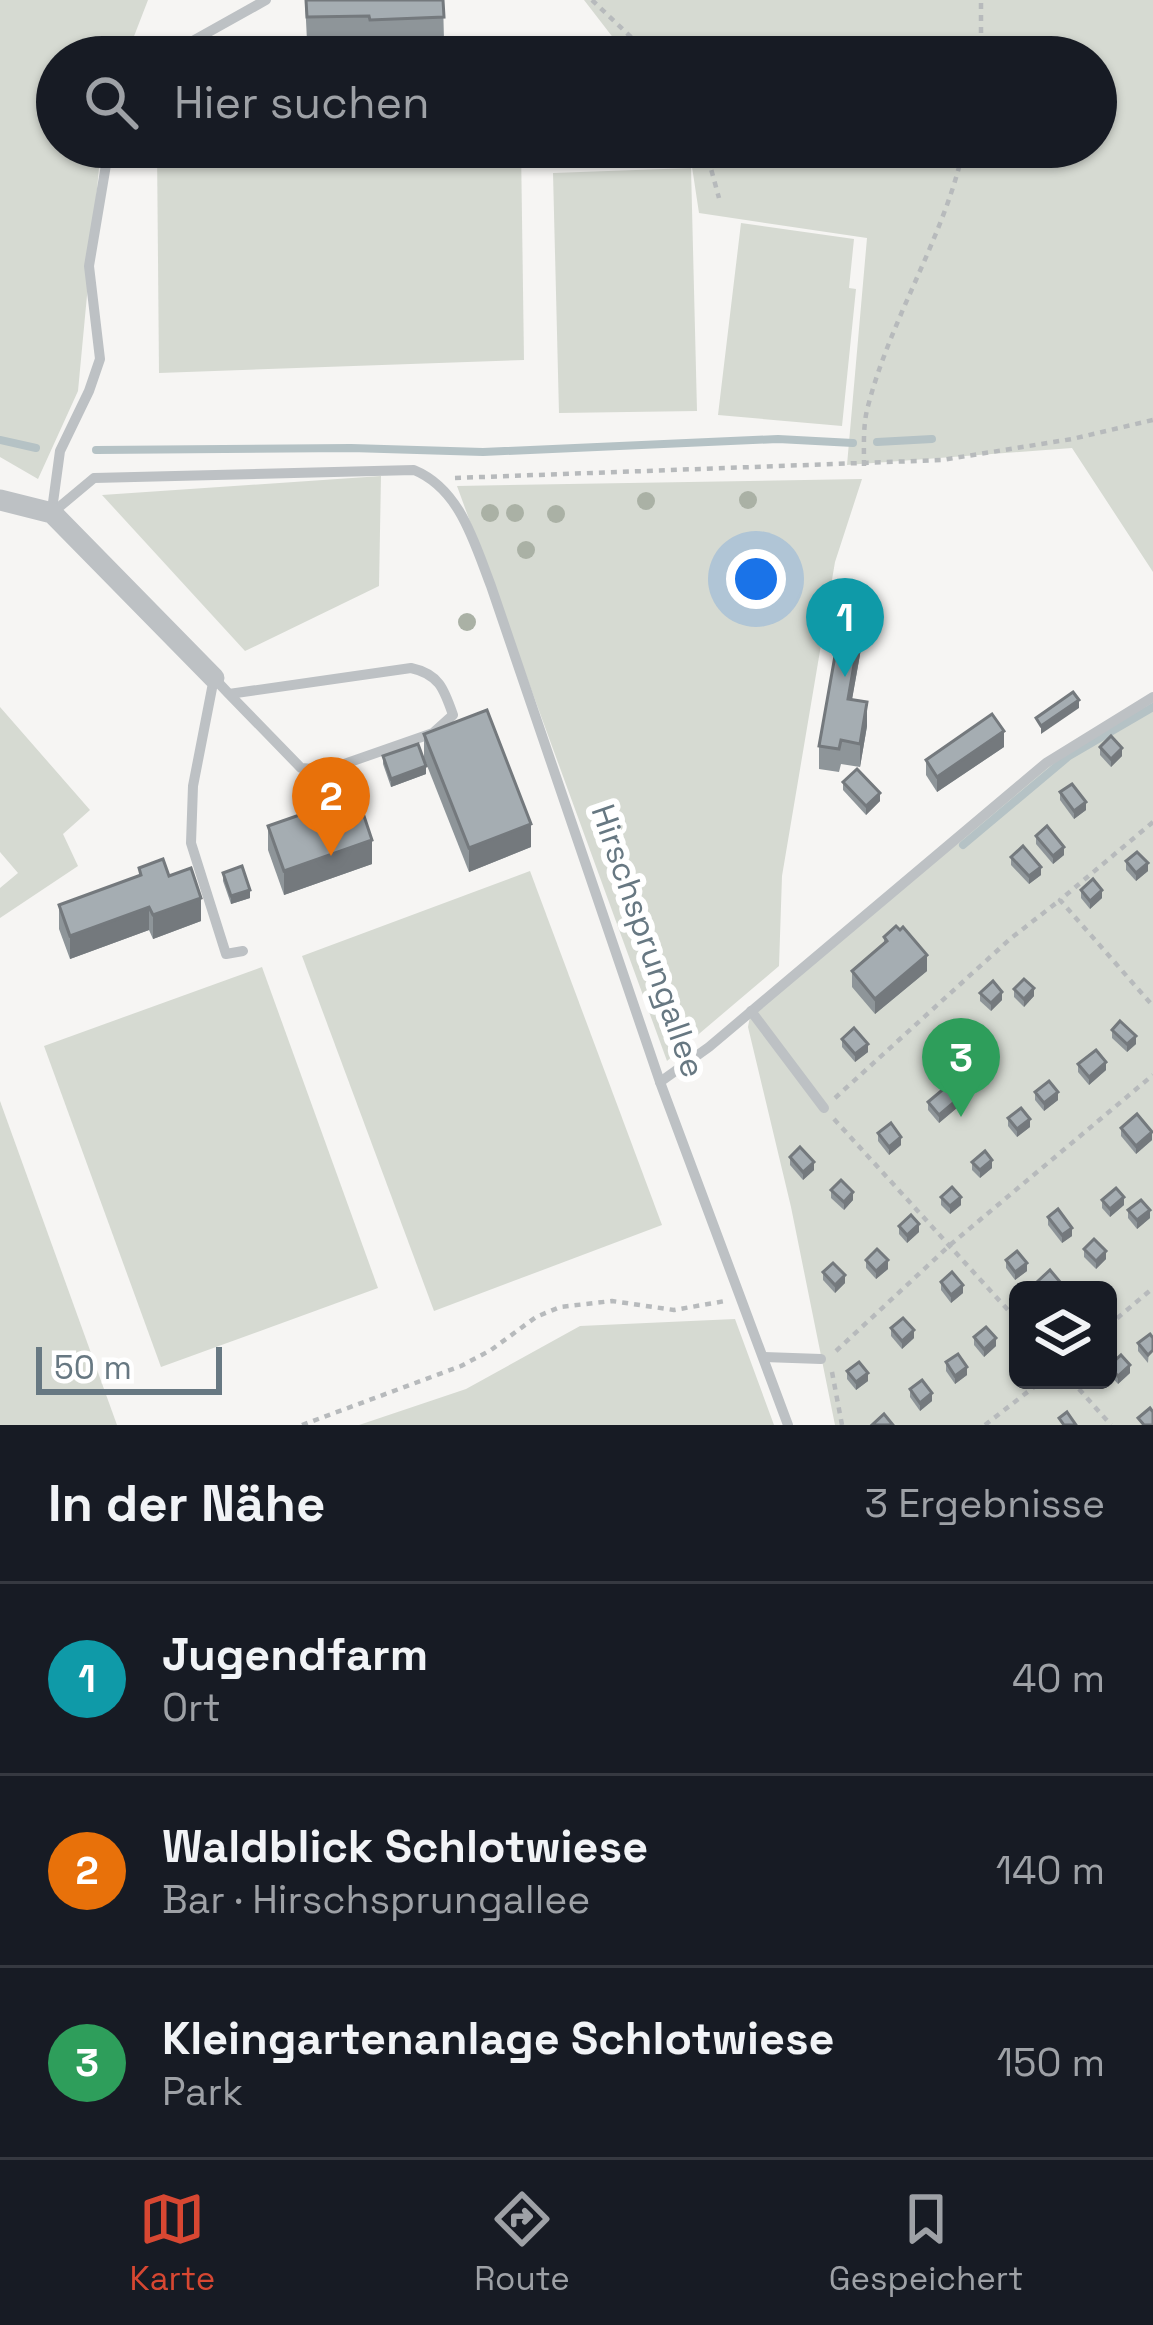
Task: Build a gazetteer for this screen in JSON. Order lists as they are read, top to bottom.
{
  "streets": {
    "lane": ["Hirschsprungallee"]
  },
  "scale_bar": "50 m",
  "page": {
    "search": "Hier suchen",
    "pins": ["1", "2", "3"],
    "scale": "50 m",
    "heading": ["In der Nähe", "3 Ergebnisse"],
    "list": [
      {
        "mark": "1",
        "name": "Jugendfarm",
        "note": "Ort",
        "value": "40 m"
      },
      {
        "mark": "2",
        "name": "Waldblick Schlotwiese",
        "note": "Bar · Hirschsprungallee",
        "value": "140 m"
      },
      {
        "mark": "3",
        "name": "Kleingartenanlage Schlotwiese",
        "note": "Park",
        "value": "150 m"
      }
    ],
    "nav": ["Karte", "Route", "Gespeichert"]
  }
}
